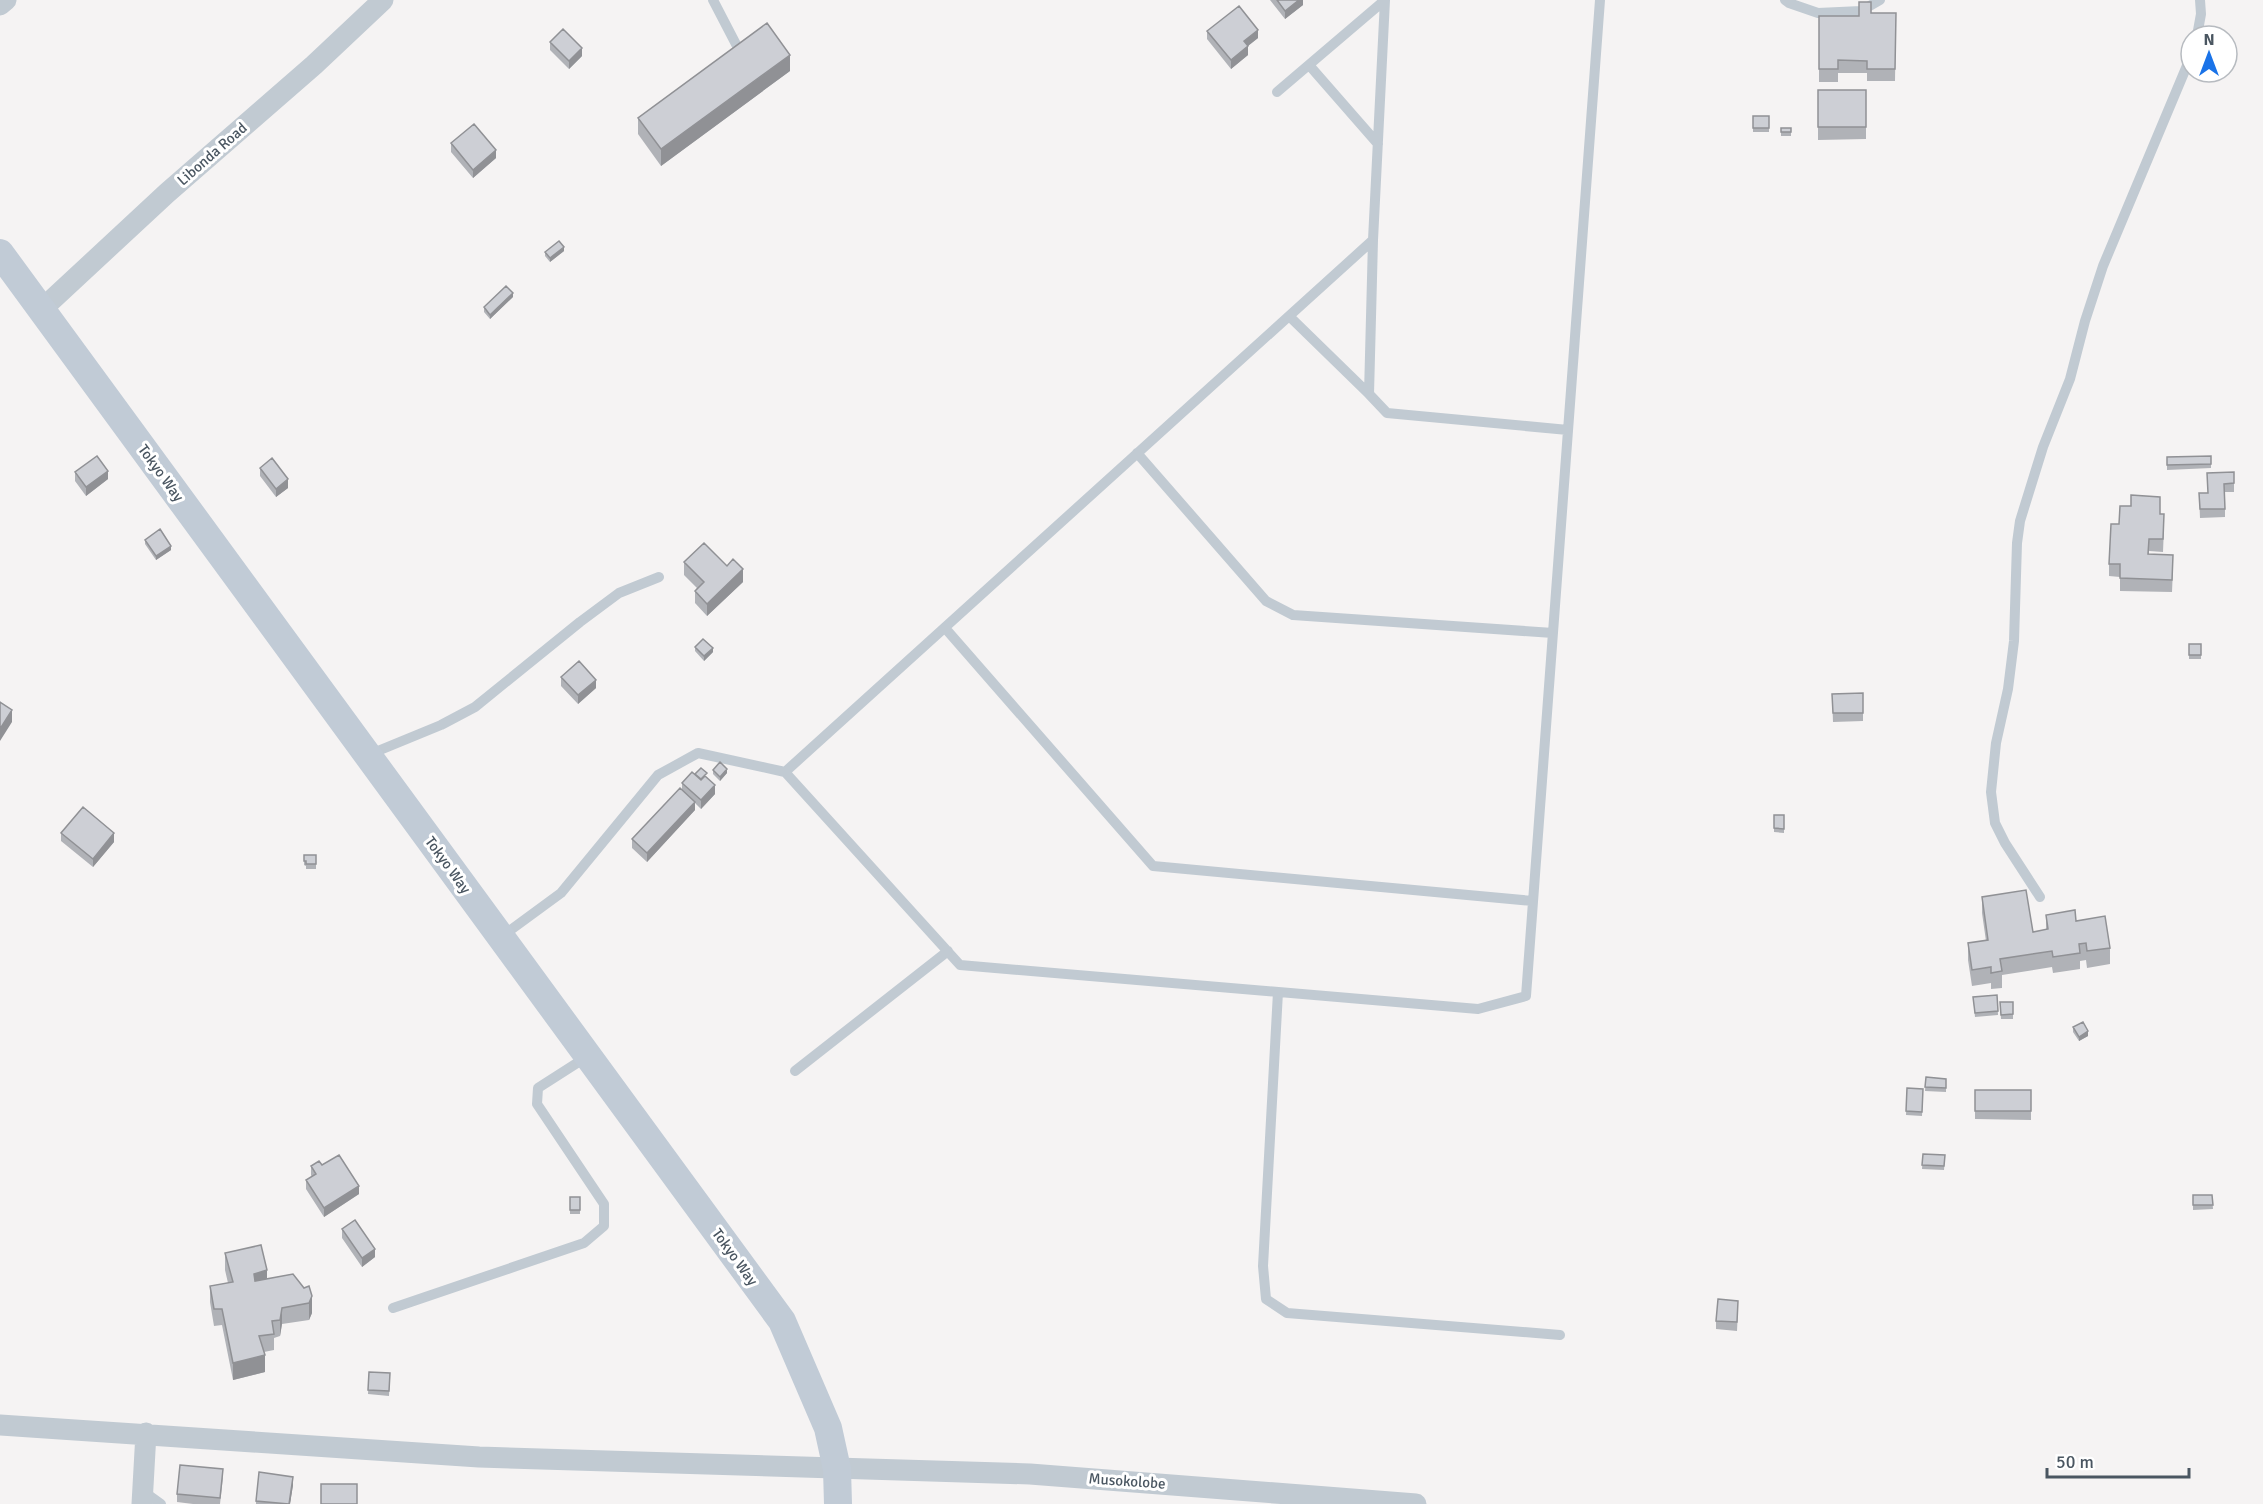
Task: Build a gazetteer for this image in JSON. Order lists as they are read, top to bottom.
{
  "streets": {
    "street": ["Libonda Road", "Tokyo Way", "Musokolobe"]
  },
  "crossings": [
    ["Libonda Road", "Tokyo Way"],
    ["Tokyo Way", "Musokolobe"]
  ],
  "scale_bar": "50 m",
  "north": "top"
}
